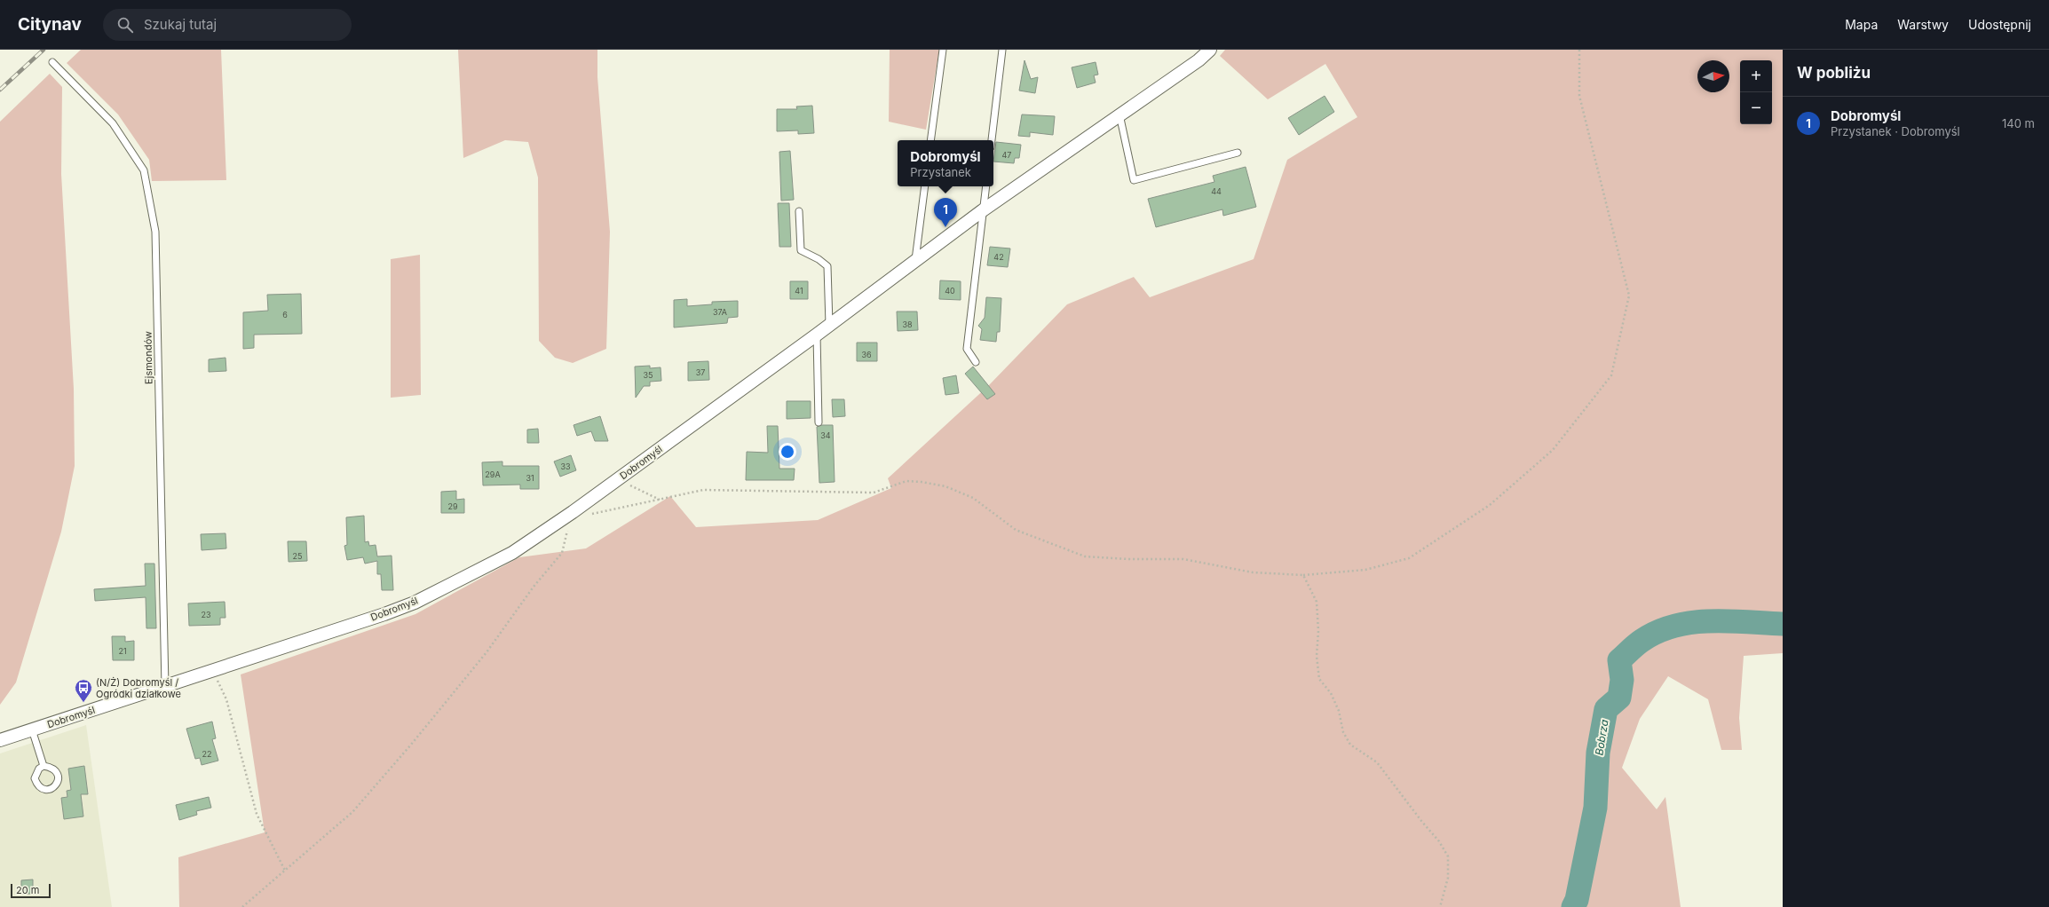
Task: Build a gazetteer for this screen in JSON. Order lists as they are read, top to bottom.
{
  "streets": {
    "street": ["Dobromyśl"],
    "lane": ["Ejsmondów"]
  },
  "crossings": [
    ["Ejsmondów", "Dobromyśl"]
  ],
  "water": ["Bobrza"],
  "places": {
    "bus stop": ["(N/Ż) Dobromyśl / Ogródki działkowe"]
  },
  "house_numbers": [
    "47",
    "44",
    "42",
    "41",
    "40",
    "37A",
    "6",
    "38",
    "36",
    "37",
    "35",
    "34",
    "33",
    "29A",
    "31",
    "29",
    "25",
    "23",
    "21",
    "22"
  ],
  "scale_bar": "20 m",
  "north": "right",
  "page": {
    "header": "Citynav",
    "search": "Szukaj tutaj",
    "nav": ["Mapa", "Warstwy", "Udostępnij"],
    "heading": "W pobliżu",
    "map_buttons": ["+", "−"],
    "list": [
      {
        "mark": "1",
        "name": "Dobromyśl",
        "note": "Przystanek · Dobromyśl",
        "value": "140 m"
      }
    ],
    "popup": ["Dobromyśl", "Przystanek"],
    "pins": "1",
    "scale": "20 m"
  }
}
